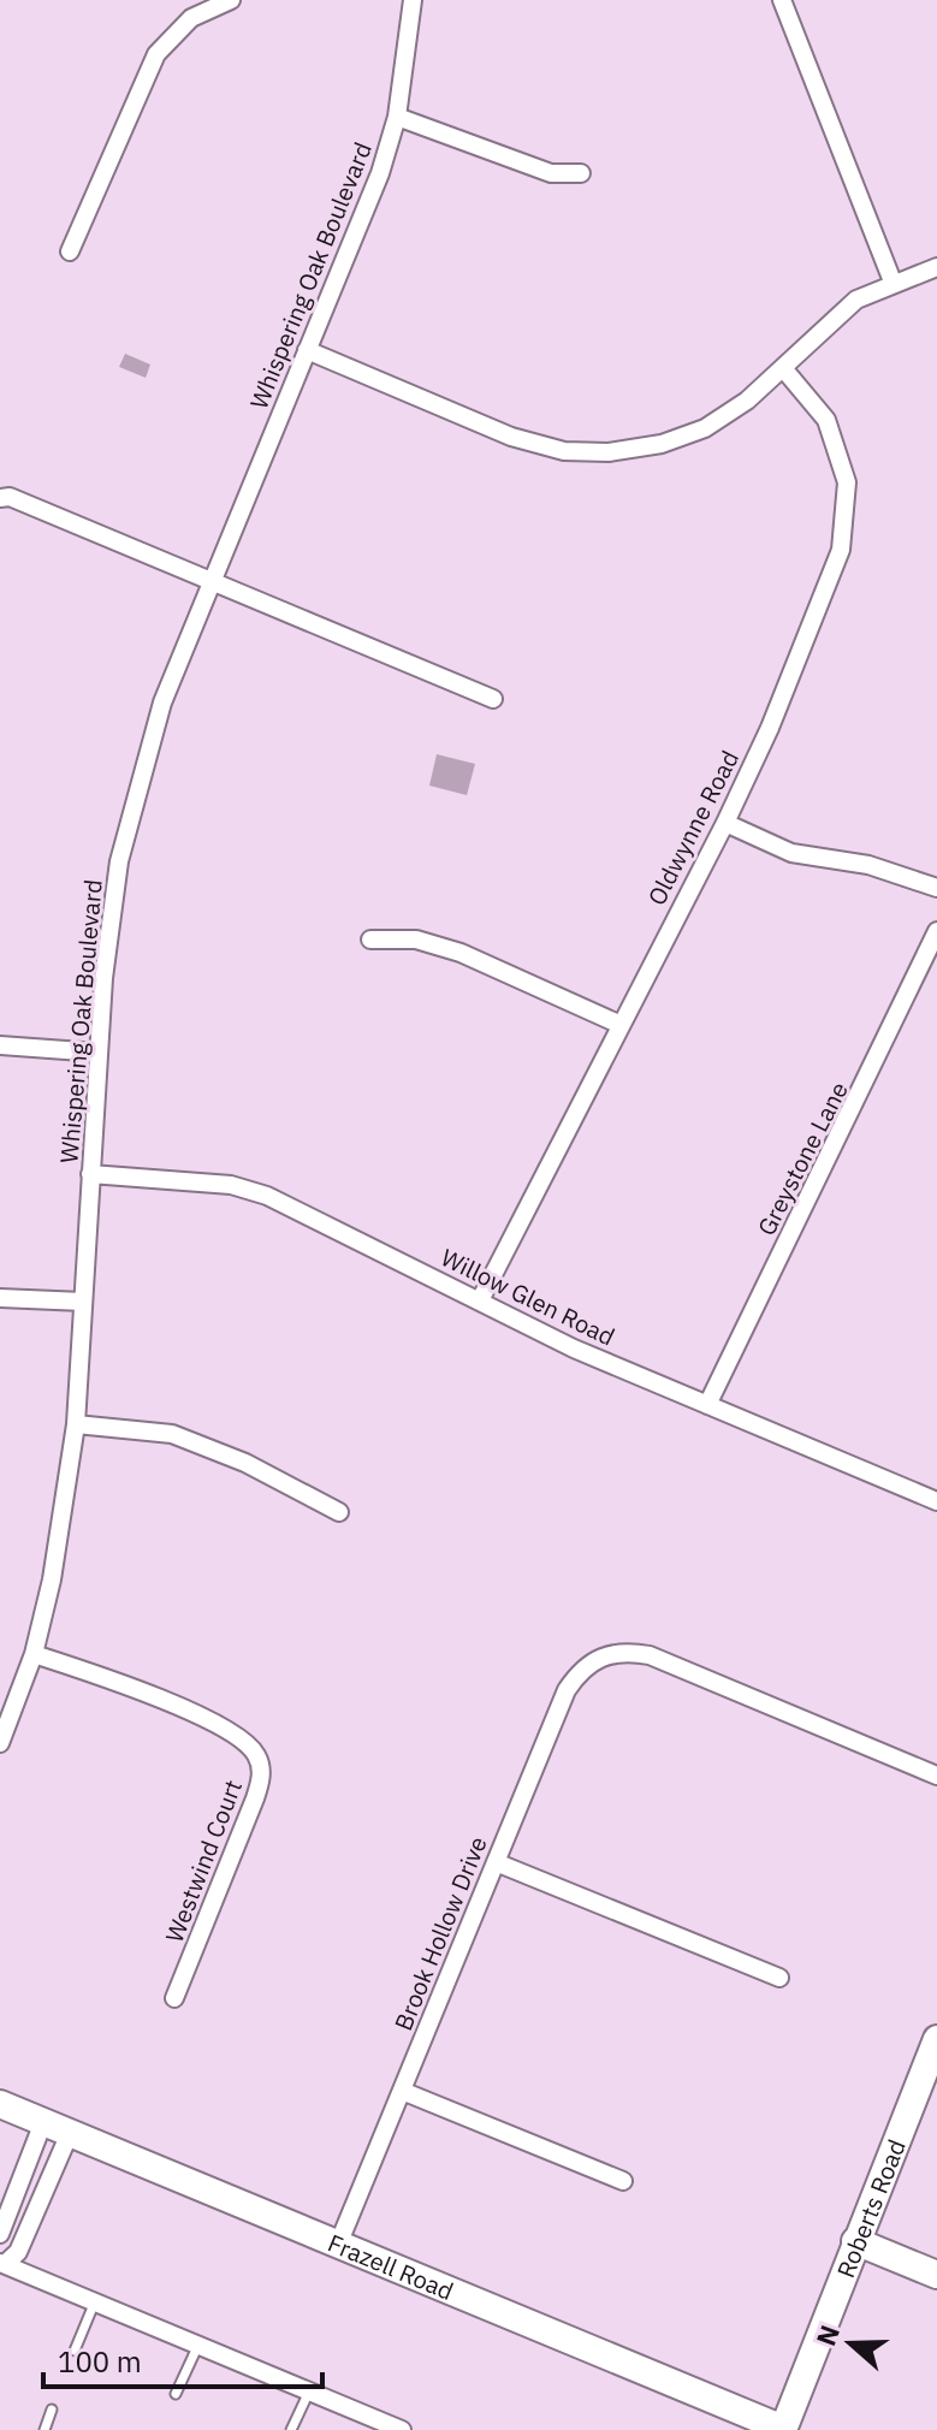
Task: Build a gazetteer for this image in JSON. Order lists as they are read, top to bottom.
{
  "streets": {
    "street": [
      "Whispering Oak Boulevard",
      "Oldwynne Road",
      "Greystone Lane",
      "Willow Glen Road",
      "Westwind Court",
      "Brook Hollow Drive",
      "Roberts Road",
      "Frazell Road"
    ]
  },
  "crossings": [
    ["Whispering Oak Boulevard", "Willow Glen Road"],
    ["Whispering Oak Boulevard", "Westwind Court"],
    ["Oldwynne Road", "Willow Glen Road"],
    ["Greystone Lane", "Willow Glen Road"],
    ["Brook Hollow Drive", "Frazell Road"],
    ["Roberts Road", "Frazell Road"]
  ],
  "scale_bar": "100 m",
  "north": "left"
}
